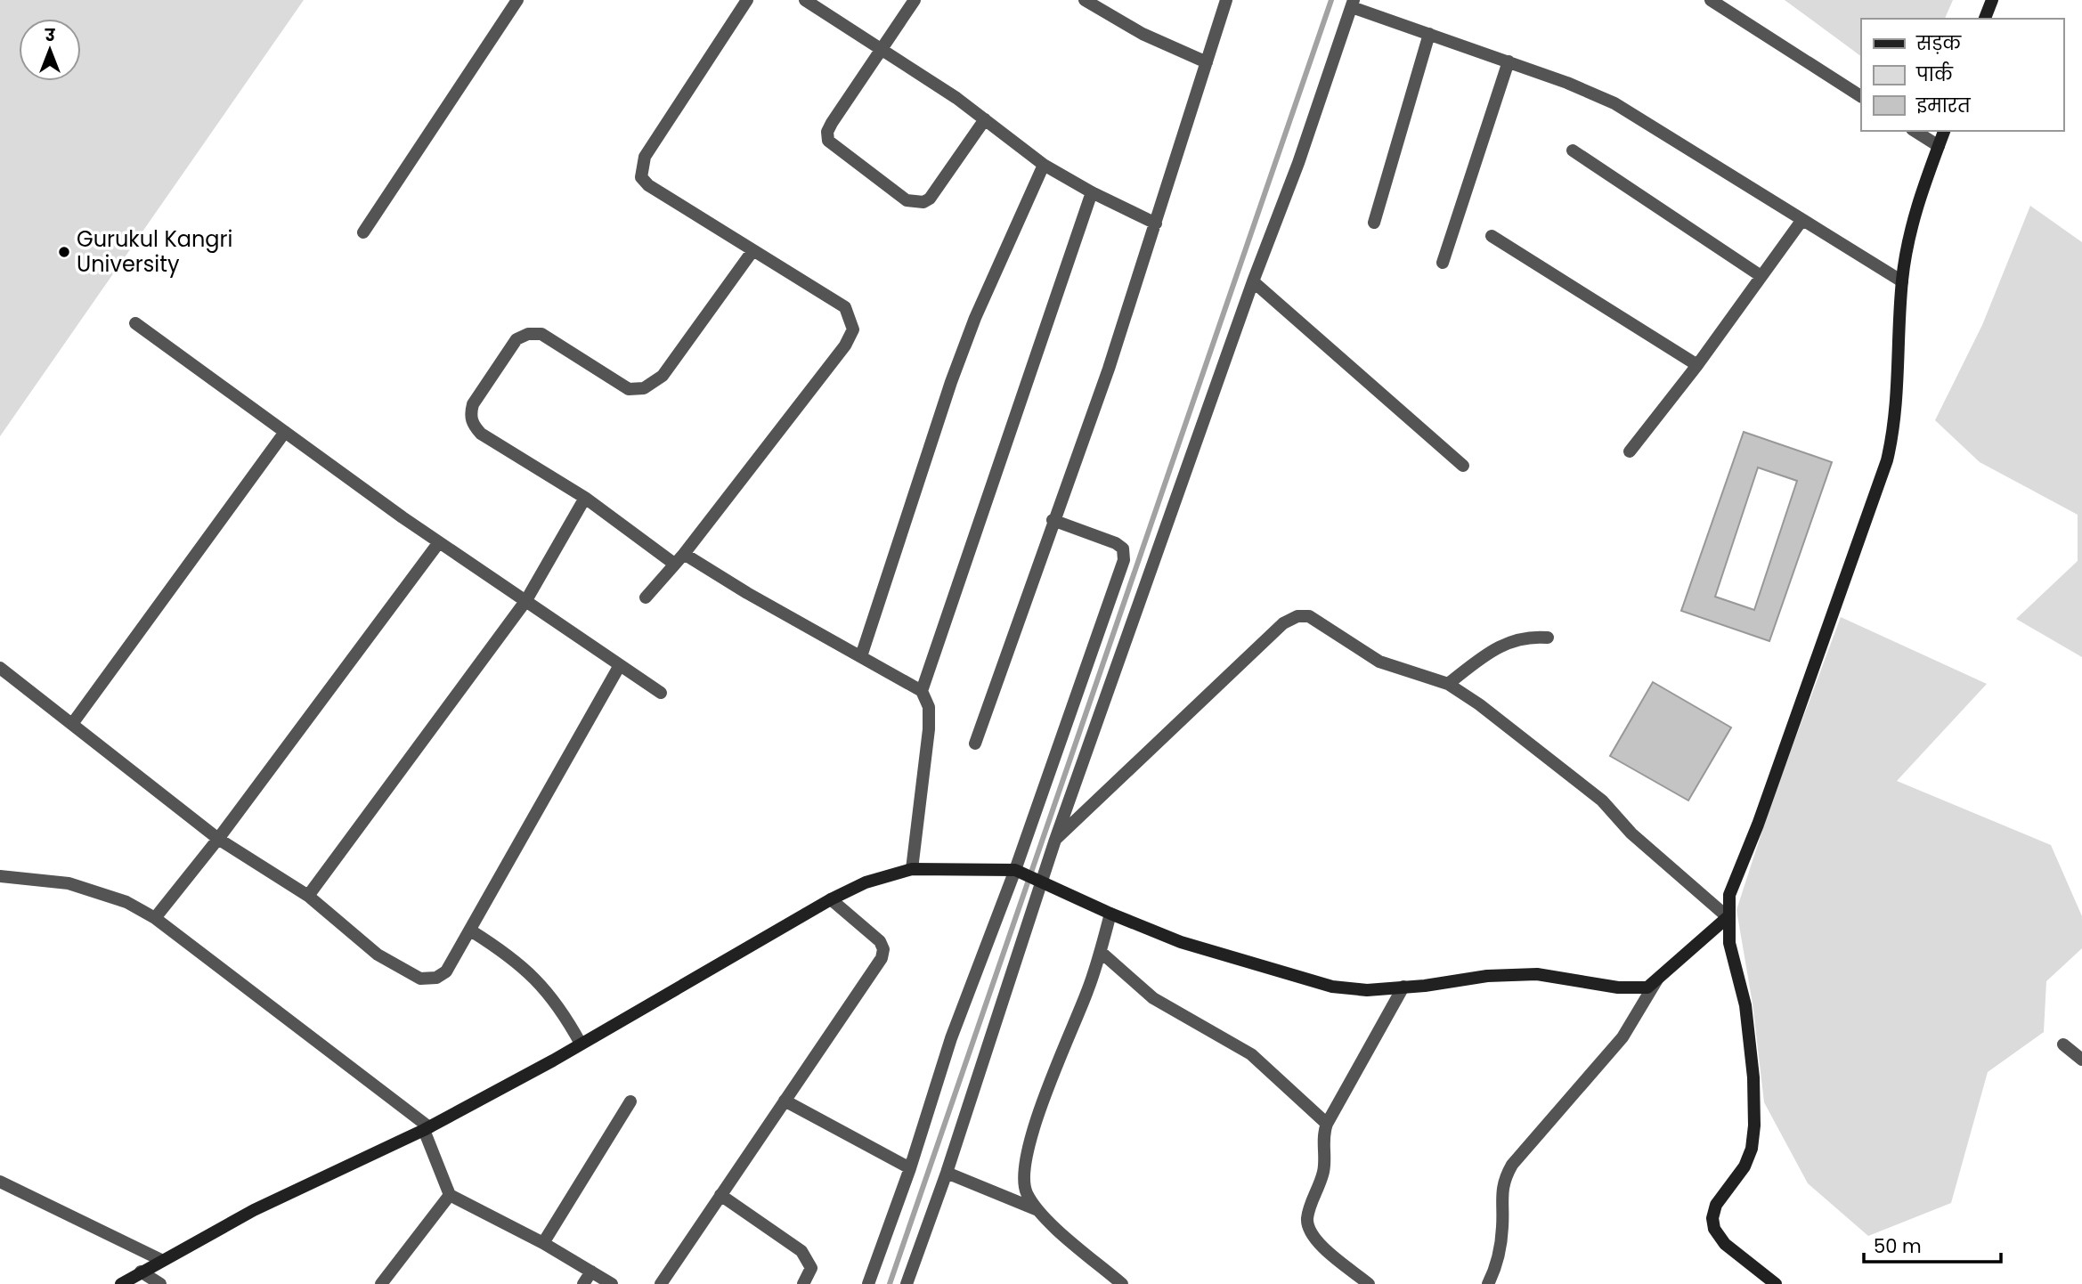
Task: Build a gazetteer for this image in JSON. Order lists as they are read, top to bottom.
{
  "places": ["Gurukul Kangri University"],
  "legend": ["सड़क", "पार्क", "इमारत"],
  "scale_bar": "50 m",
  "north": "top"
}
